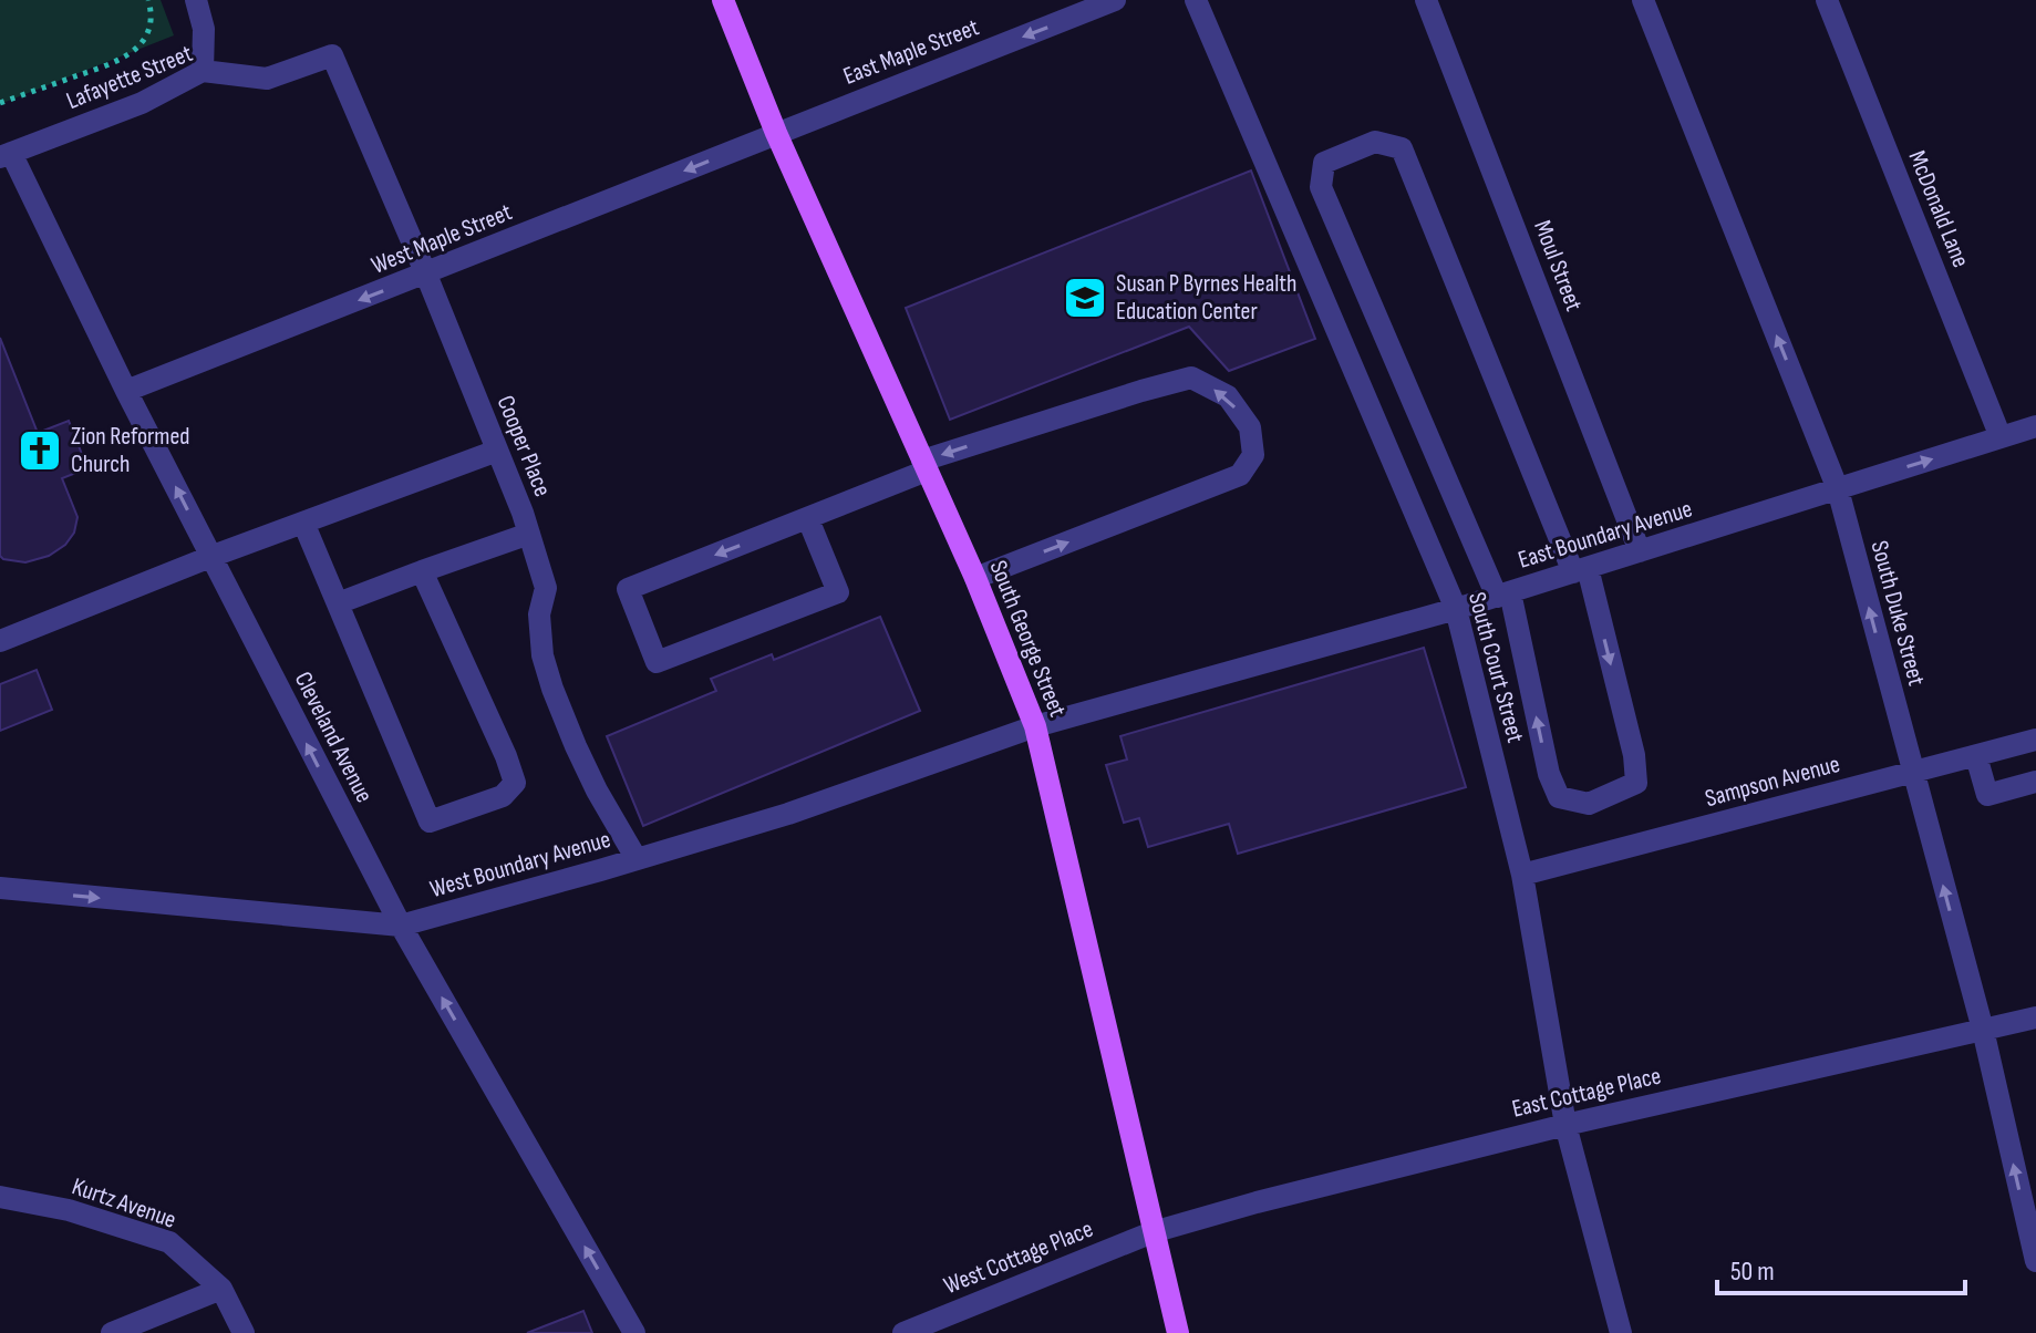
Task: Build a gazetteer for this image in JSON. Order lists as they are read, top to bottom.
{
  "streets": {
    "main road": ["South George Street"],
    "street": [
      "East Maple Street",
      "Lafayette Street",
      "McDonald Lane",
      "West Maple Street",
      "Moul Street",
      "Cooper Place",
      "East Boundary Avenue",
      "South Duke Street",
      "South Court Street",
      "Cleveland Avenue",
      "Sampson Avenue",
      "West Boundary Avenue",
      "East Cottage Place",
      "Kurtz Avenue",
      "West Cottage Place"
    ]
  },
  "crossings": [
    ["East Maple Street", "West Maple Street"],
    ["East Maple Street", "South George Street"],
    ["Lafayette Street", "Cooper Place"],
    ["Lafayette Street", "Cleveland Avenue"],
    ["McDonald Lane", "East Boundary Avenue"],
    ["West Maple Street", "Cooper Place"],
    ["West Maple Street", "South George Street"],
    ["West Maple Street", "Cleveland Avenue"],
    ["Moul Street", "East Boundary Avenue"],
    ["Cooper Place", "West Boundary Avenue"],
    ["East Boundary Avenue", "South Duke Street"],
    ["East Boundary Avenue", "South George Street"],
    ["East Boundary Avenue", "South Court Street"],
    ["East Boundary Avenue", "West Boundary Avenue"],
    ["South Duke Street", "Sampson Avenue"],
    ["South Duke Street", "East Cottage Place"],
    ["South George Street", "West Boundary Avenue"],
    ["South George Street", "East Cottage Place"],
    ["South George Street", "West Cottage Place"],
    ["South Court Street", "Sampson Avenue"],
    ["South Court Street", "East Cottage Place"],
    ["Cleveland Avenue", "West Boundary Avenue"],
    ["East Cottage Place", "West Cottage Place"]
  ],
  "one_way": [
    "East Maple Street",
    "South Duke Street",
    "Cleveland Avenue",
    "West Boundary Avenue"
  ],
  "places": {
    "school or university": ["Susan P Byrnes Health Education Center"],
    "church": ["Zion Reformed Church"]
  },
  "scale_bar": "50 m"
}
